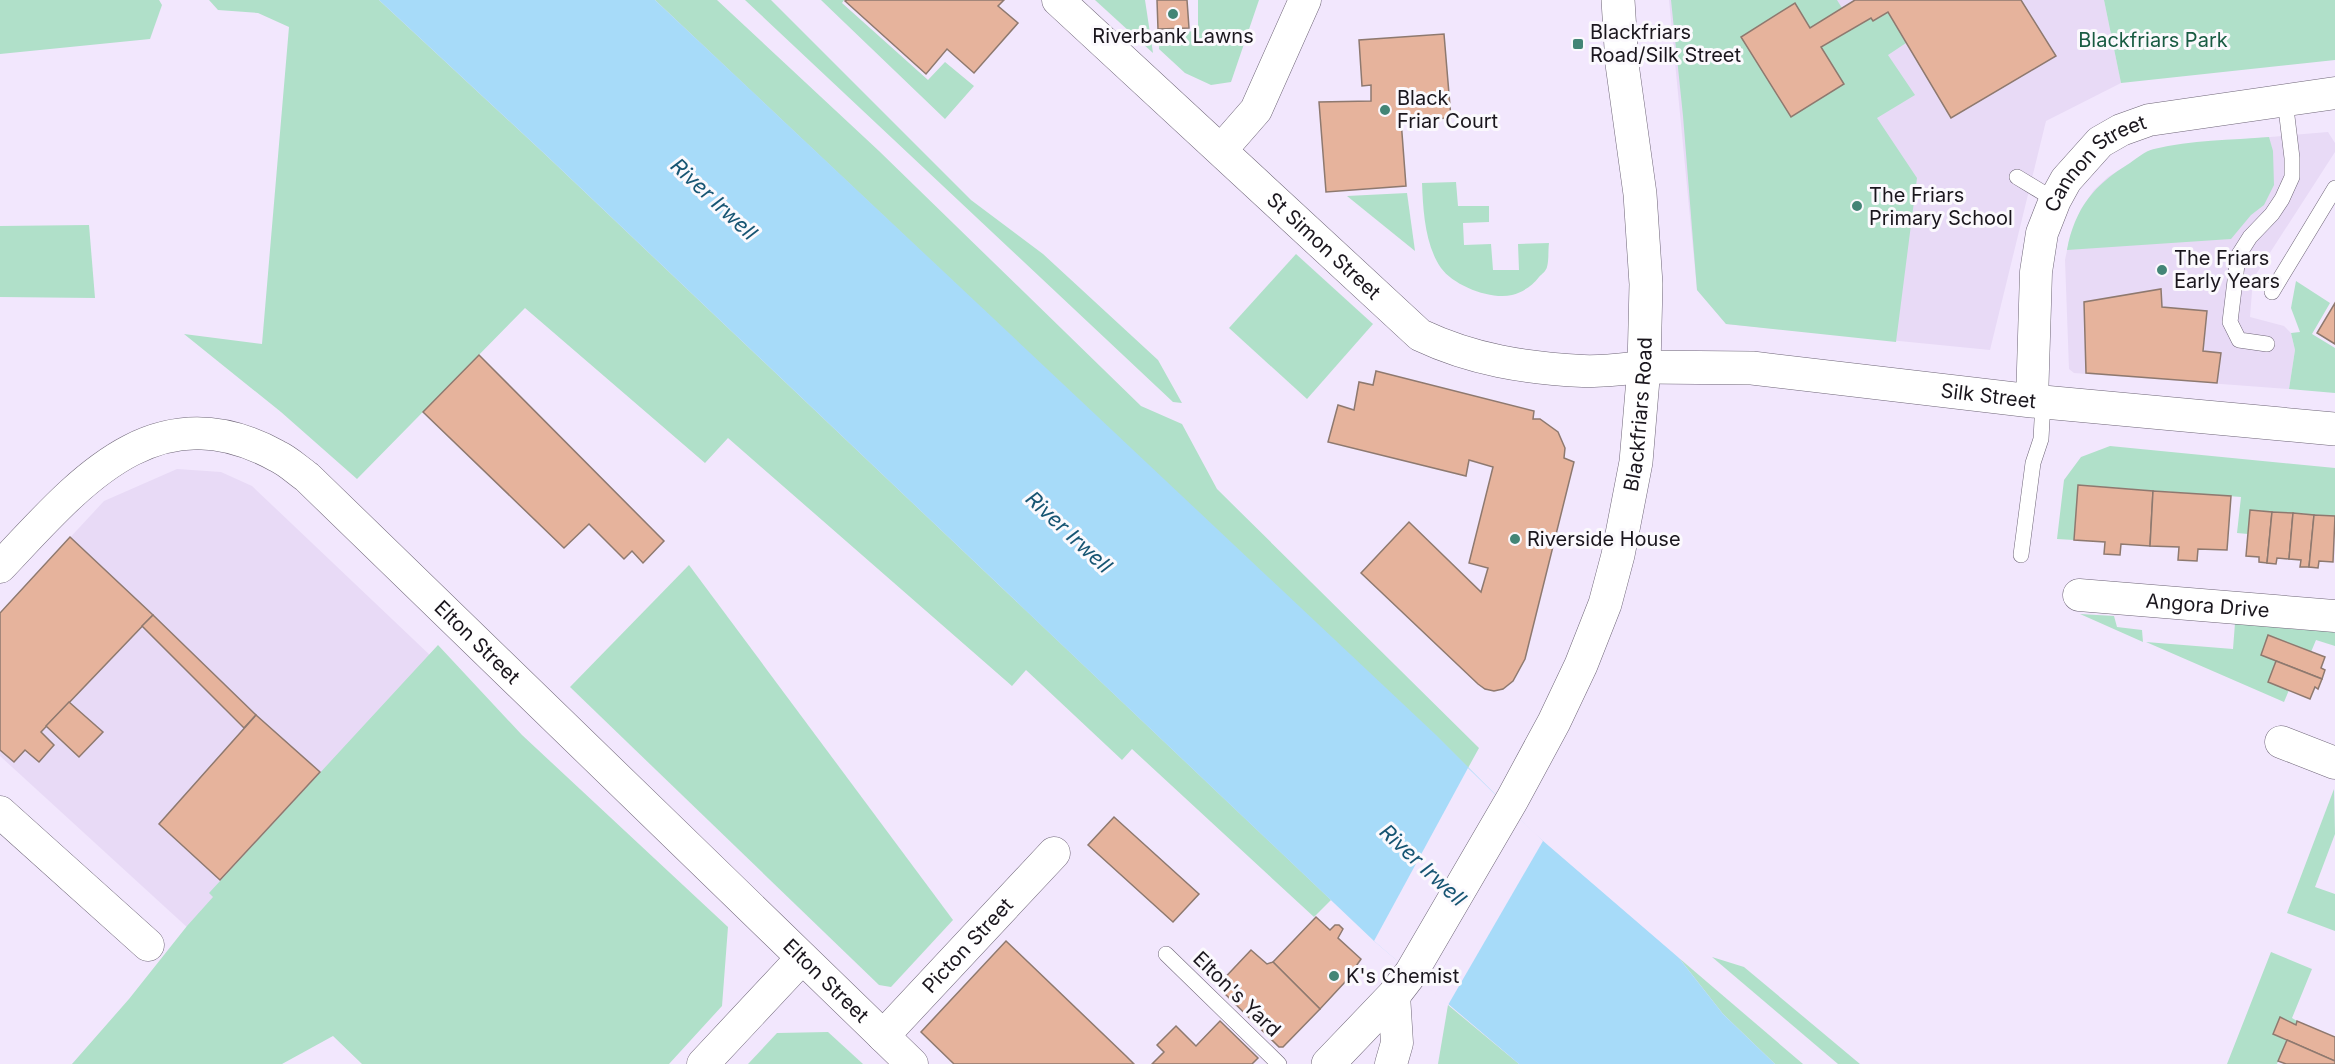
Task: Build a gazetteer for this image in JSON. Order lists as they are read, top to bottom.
{
  "streets": {
    "main road": ["Silk Street", "Blackfriars Road"],
    "street": [
      "Cannon Street",
      "St Simon Street",
      "Angora Drive",
      "Elton Street",
      "Picton Street"
    ],
    "lane": ["Elton's Yard"]
  },
  "crossings": [
    ["Cannon Street", "Silk Street"],
    ["St Simon Street", "Silk Street"],
    ["St Simon Street", "Blackfriars Road"],
    ["Silk Street", "Blackfriars Road"],
    ["Elton Street", "Picton Street"]
  ],
  "water": ["River Irwell"],
  "parks": ["Blackfriars Park"],
  "places": {
    "other": [
      "Riverbank Lawns",
      "Black Friar Court",
      "The Friars Primary School",
      "The Friars Early Years",
      "Riverside House",
      "K's Chemist"
    ],
    "transit": ["Blackfriars Road/Silk Street"]
  }
}
